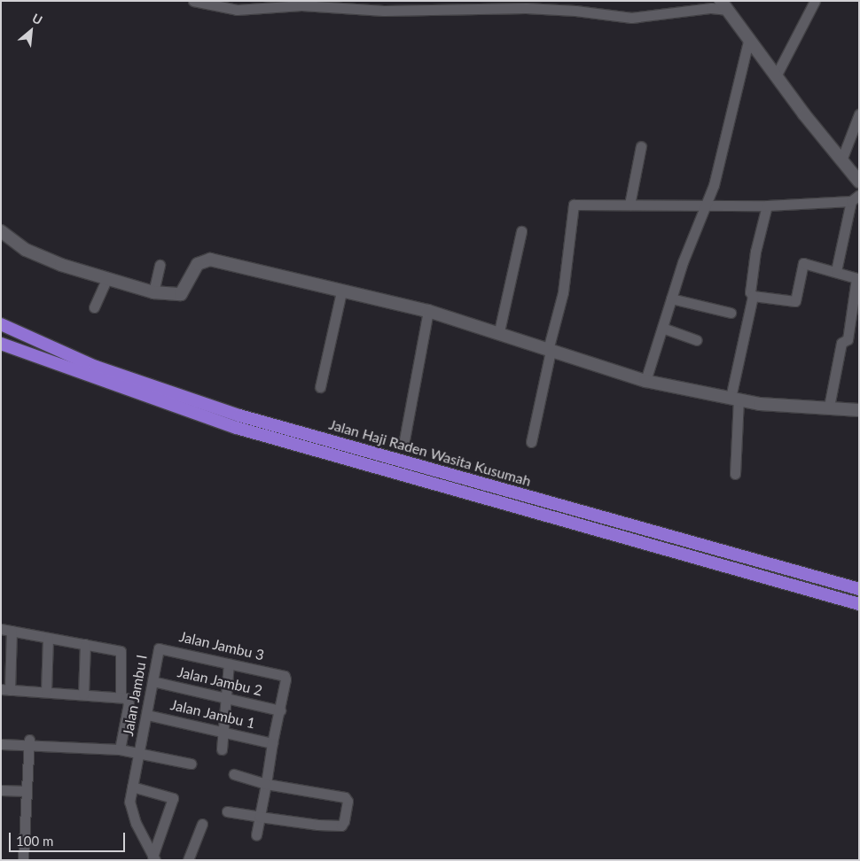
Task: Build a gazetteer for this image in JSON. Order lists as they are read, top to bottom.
{
  "streets": {
    "highway": ["Jalan Haji Raden Wasita Kusumah"],
    "street": [
      "Jalan Jambu 3",
      "Jalan Jambu 2",
      "Jalan Jambu I",
      "Jalan Jambu 1"
    ]
  },
  "crossings": [
    ["Jalan Jambu 3", "Jalan Jambu 2"],
    ["Jalan Jambu 3", "Jalan Jambu I"],
    ["Jalan Jambu 2", "Jalan Jambu I"],
    ["Jalan Jambu I", "Jalan Jambu 1"]
  ],
  "scale_bar": "100 m",
  "north": "top right"
}
